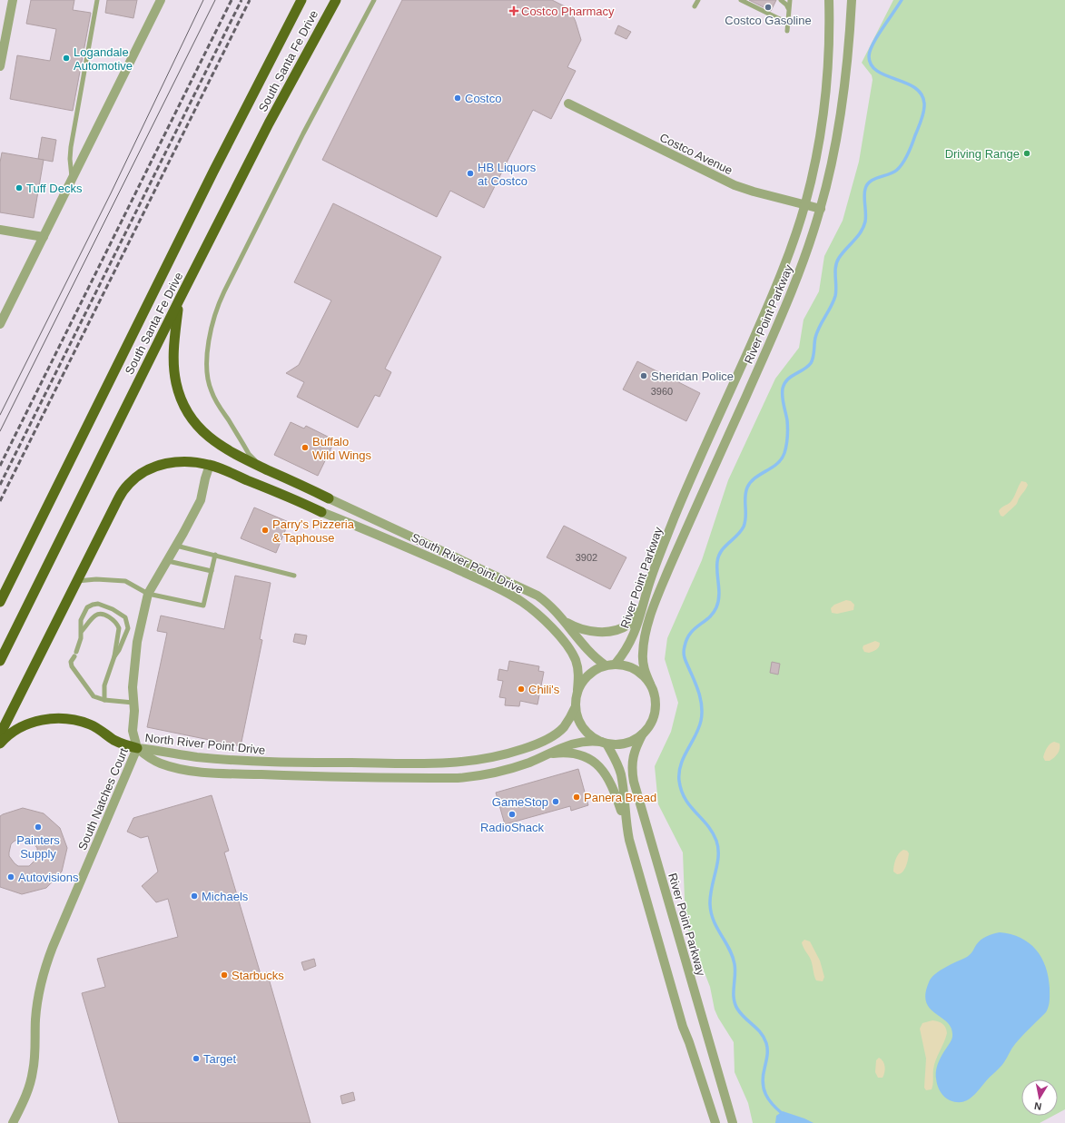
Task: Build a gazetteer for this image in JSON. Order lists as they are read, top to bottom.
{
  "streets": {
    "highway": ["South Santa Fe Drive"],
    "street": [
      "Costco Avenue",
      "River Point Parkway",
      "South River Point Drive",
      "North River Point Drive",
      "South Natches Court"
    ]
  },
  "crossings": [
    ["Costco Avenue", "River Point Parkway"],
    ["River Point Parkway", "South River Point Drive"],
    ["River Point Parkway", "North River Point Drive"],
    ["South River Point Drive", "North River Point Drive"],
    ["North River Point Drive", "South Natches Court"]
  ],
  "places": {
    "other": [
      "Costco Gasoline",
      "Logandale Automotive",
      "Costco",
      "Driving Range",
      "HB Liquors at Costco",
      "Tuff Decks",
      "Sheridan Police",
      "Buffalo Wild Wings",
      "Parry's Pizzeria & Taphouse",
      "Chili's",
      "Panera Bread",
      "GameStop",
      "RadioShack",
      "Painters Supply",
      "Autovisions",
      "Michaels",
      "Starbucks",
      "Target"
    ],
    "health": ["Costco Pharmacy"]
  },
  "house_numbers": ["3960", "3902"],
  "north": "bottom"
}
